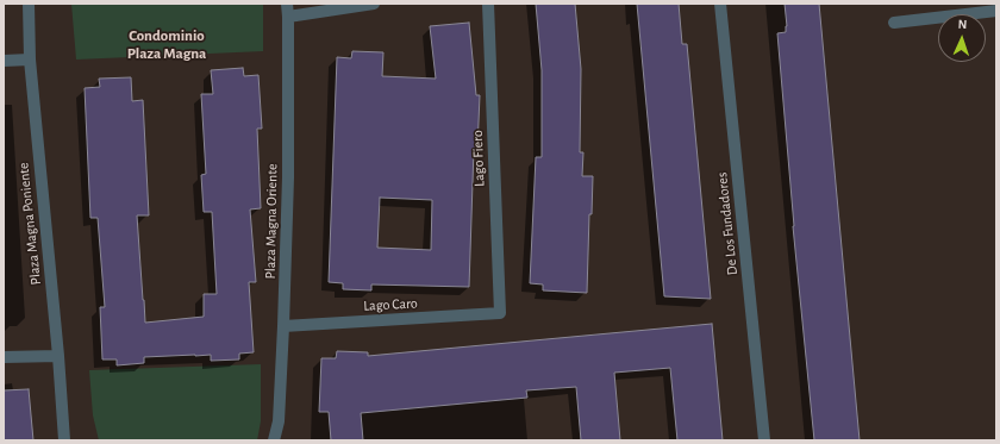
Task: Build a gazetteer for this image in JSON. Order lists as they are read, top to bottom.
{
  "streets": {
    "street": [
      "Lago Fiero",
      "Plaza Magna Oriente",
      "Plaza Magna Poniente",
      "De Los Fundadores",
      "Lago Caro"
    ]
  },
  "crossings": [
    ["Lago Fiero", "Lago Caro"],
    ["Plaza Magna Oriente", "Lago Caro"]
  ],
  "districts": ["Condominio Plaza Magna"],
  "north": "top"
}
